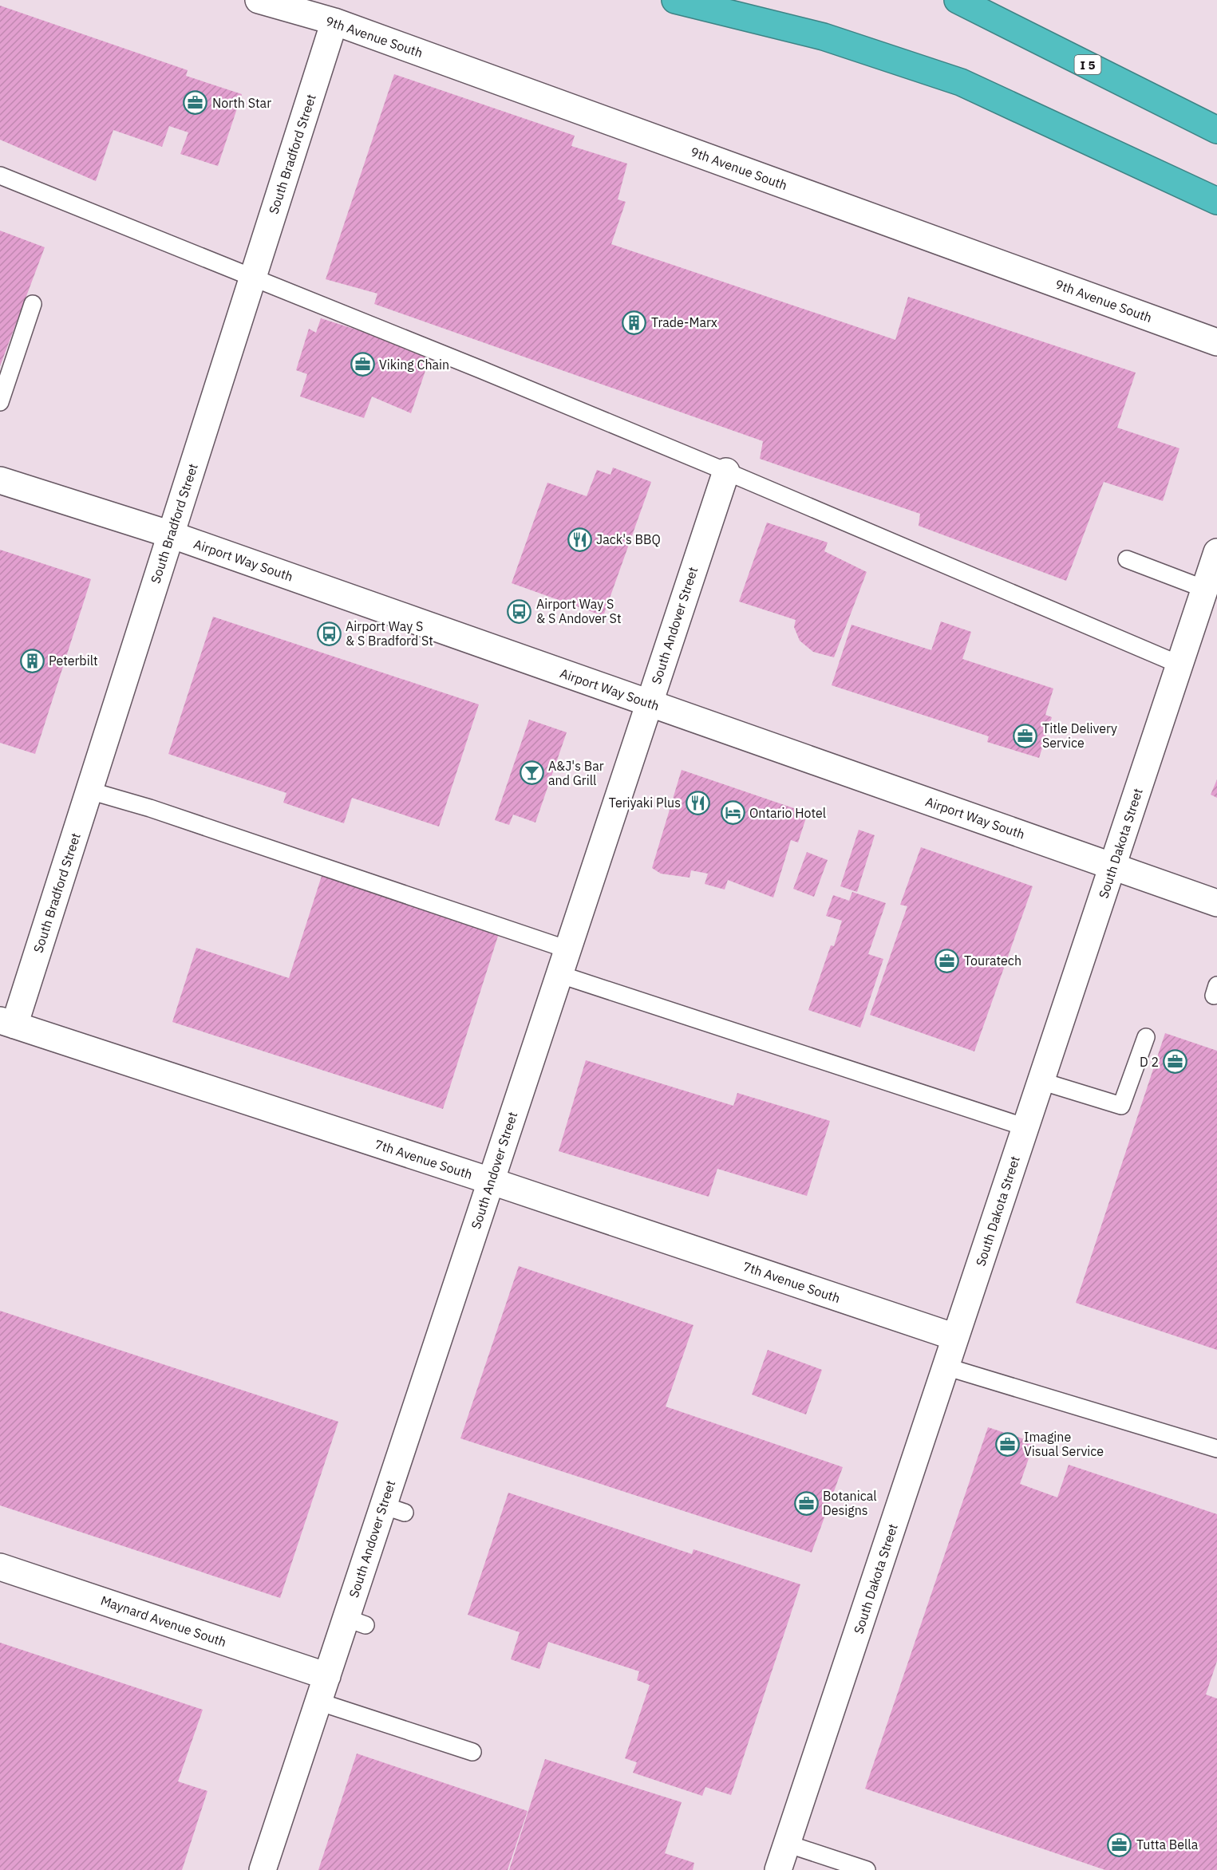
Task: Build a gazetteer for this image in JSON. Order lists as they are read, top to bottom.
{
  "streets": {
    "highway": ["I 5"],
    "street": [
      "9th Avenue South",
      "South Bradford Street",
      "Airport Way South",
      "South Andover Street",
      "South Dakota Street",
      "7th Avenue South",
      "Maynard Avenue South"
    ]
  },
  "crossings": [
    ["9th Avenue South", "South Bradford Street"],
    ["South Bradford Street", "Airport Way South"],
    ["South Bradford Street", "7th Avenue South"],
    ["Airport Way South", "South Andover Street"],
    ["Airport Way South", "South Dakota Street"],
    ["South Andover Street", "7th Avenue South"],
    ["South Andover Street", "Maynard Avenue South"],
    ["South Dakota Street", "7th Avenue South"]
  ],
  "places": {
    "office": [
      "North Star",
      "Viking Chain",
      "Title Delivery Service",
      "Touratech",
      "D 2",
      "Imagine Visual Service",
      "Botanical Designs",
      "Tutta Bella"
    ],
    "building": ["Trade-Marx", "Peterbilt"],
    "restaurant": ["Jack's BBQ", "Teriyaki Plus"],
    "bus stop": ["Airport Way S & S Andover St", "Airport Way S & S Bradford St"],
    "bar": ["A&J's Bar and Grill"],
    "hotel": ["Ontario Hotel"]
  }
}
